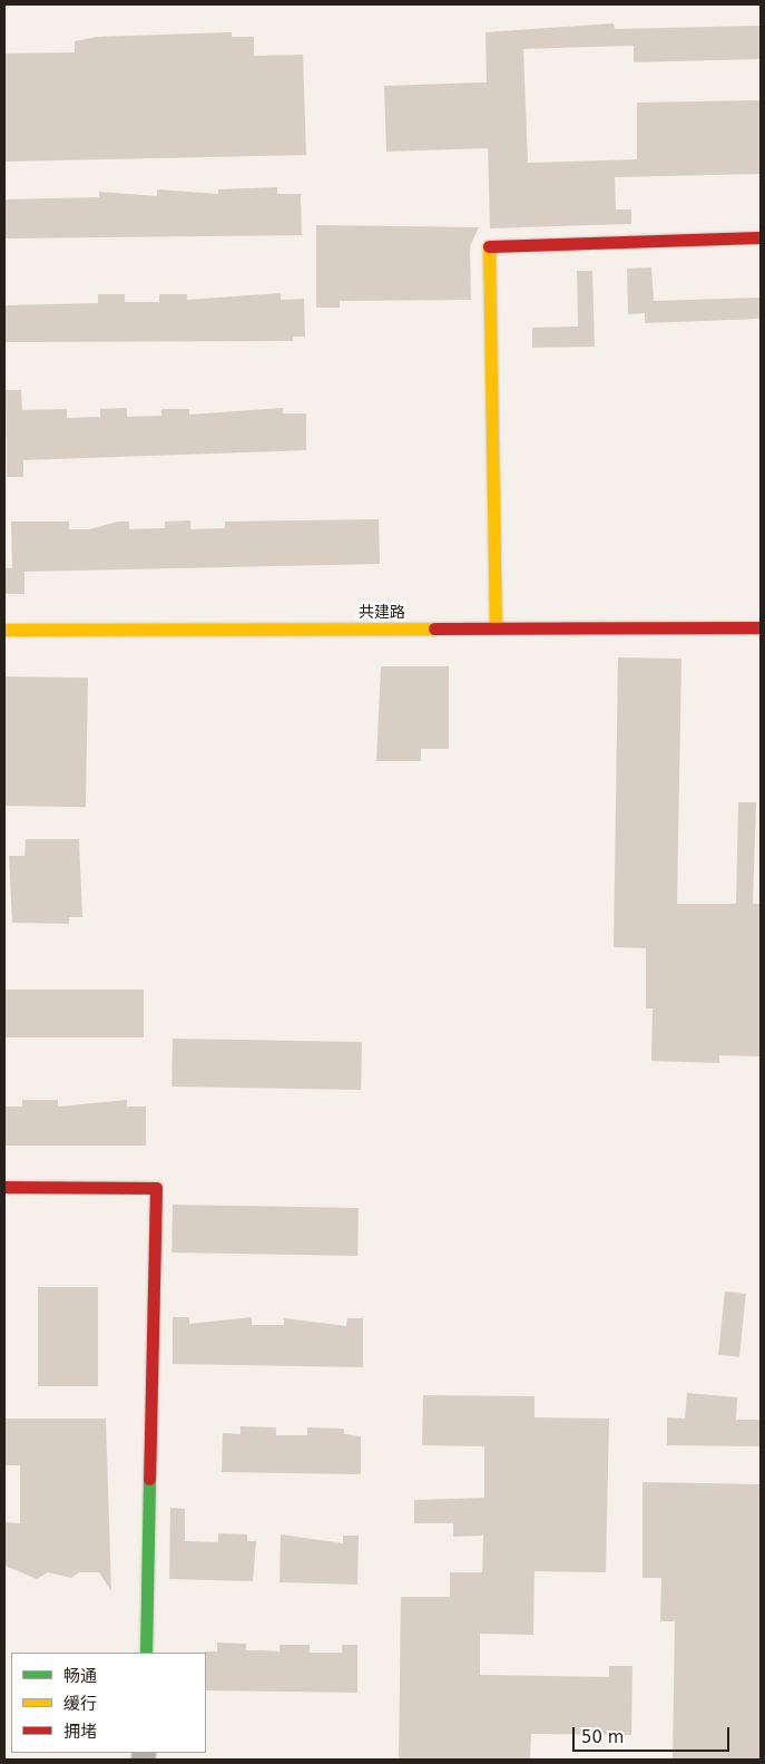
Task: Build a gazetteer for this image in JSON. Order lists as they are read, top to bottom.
{
  "streets": {
    "street": ["共建路"]
  },
  "legend": ["畅通", "缓行", "拥堵"],
  "scale_bar": "50 m"
}
